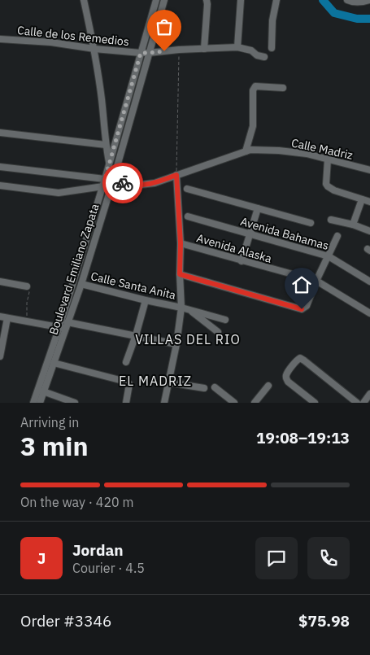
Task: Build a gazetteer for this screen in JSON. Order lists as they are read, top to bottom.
{
  "streets": {
    "street": [
      "Calle de los Remedios",
      "Calle Madriz",
      "Avenida Bahamas",
      "Avenida Alaska",
      "Boulevard Emiliano Zapata",
      "Calle Santa Anita"
    ]
  },
  "crossings": [
    ["Calle de los Remedios", "Boulevard Emiliano Zapata"],
    ["Calle Madriz", "Boulevard Emiliano Zapata"],
    ["Boulevard Emiliano Zapata", "Calle Santa Anita"]
  ],
  "districts": ["VILLAS DEL RIO", "EL MADRIZ"],
  "page": {
    "heading": ["3 min", "Arriving in", "19:08–19:13"],
    "panel": [
      "Jordan",
      "Courier · 4.5",
      "Order #3346",
      "$75.98"
    ],
    "bar": "On the way · 420 m",
    "round": "J"
  }
}
